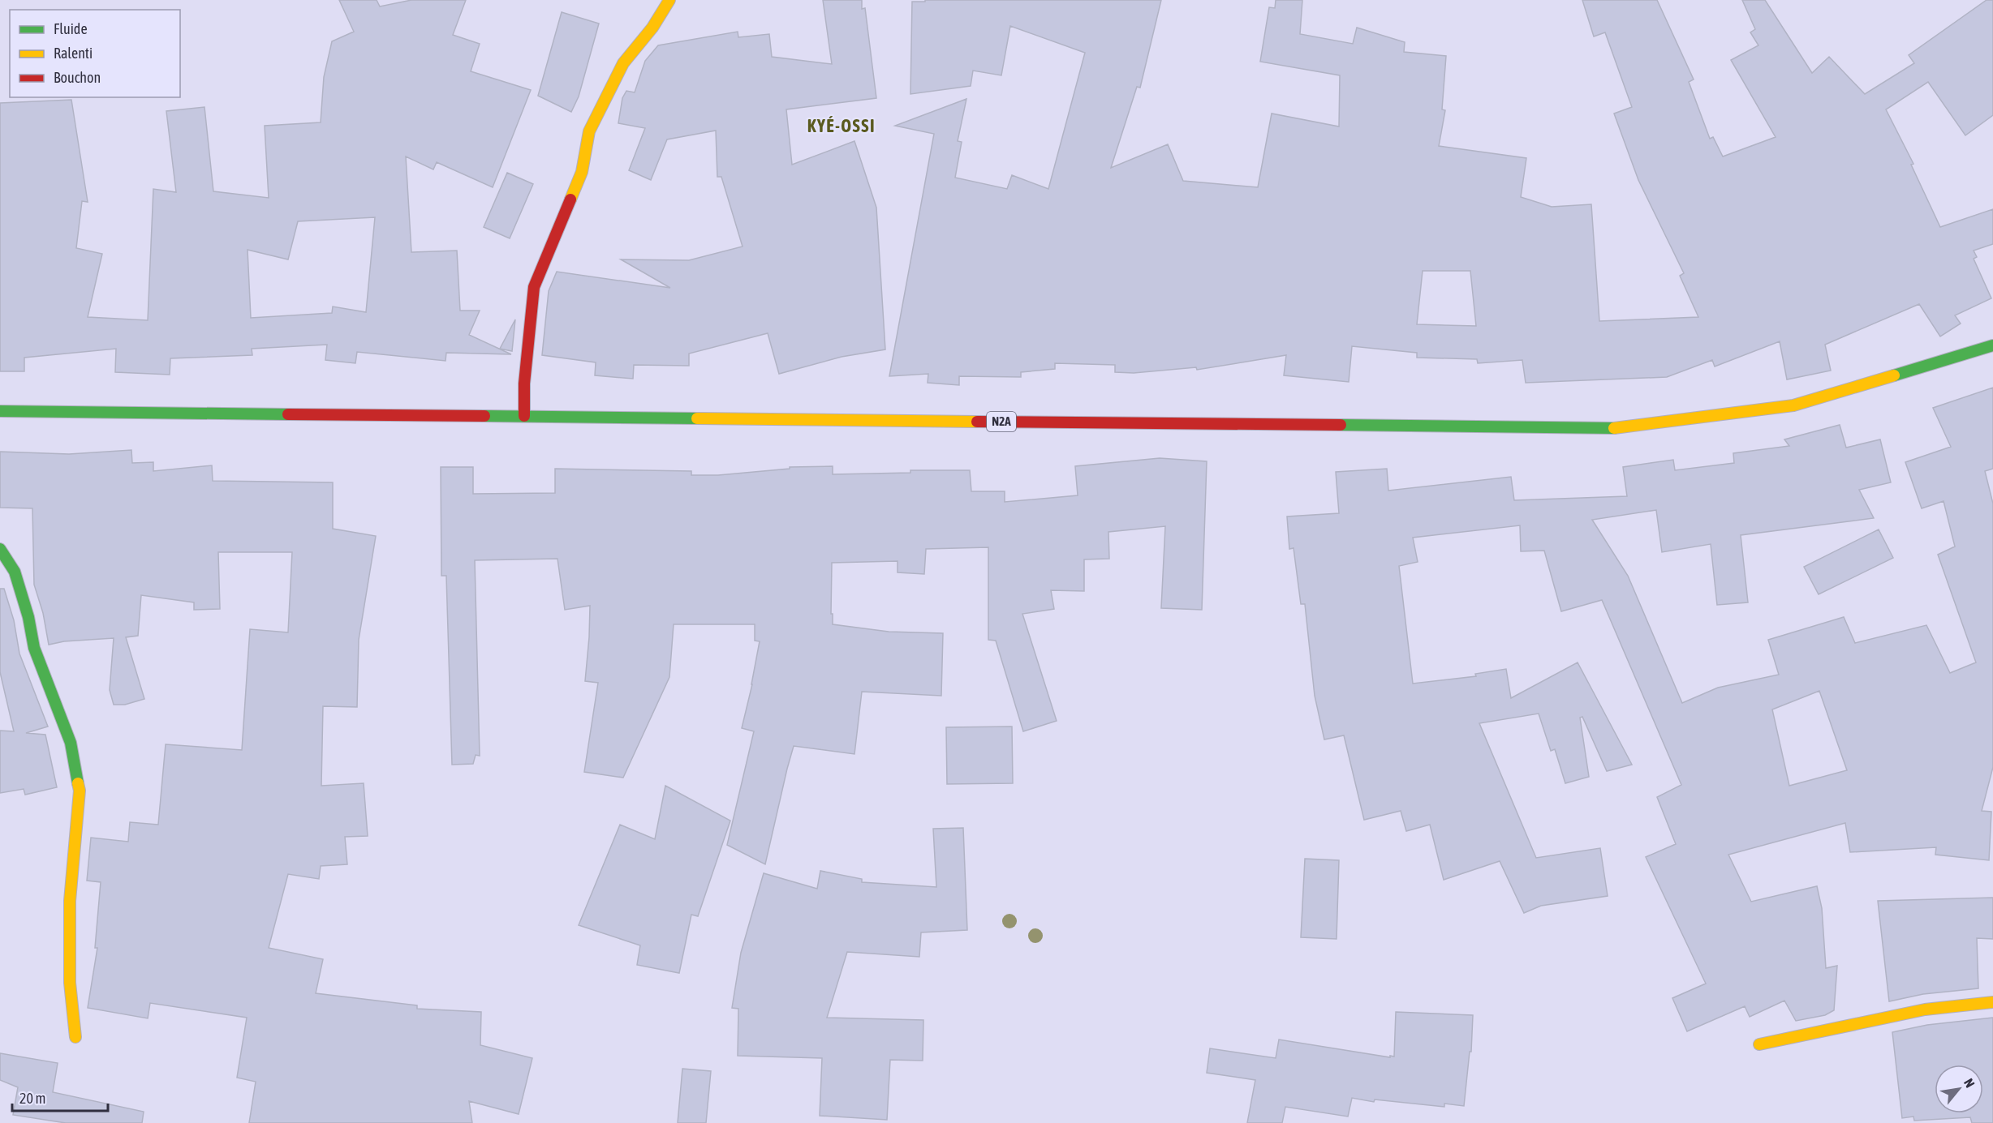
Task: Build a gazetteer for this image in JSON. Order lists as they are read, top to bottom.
{
  "streets": {
    "main road": ["N2A"]
  },
  "districts": ["KYÉ-OSSI"],
  "legend": ["Fluide", "Ralenti", "Bouchon"],
  "scale_bar": "20 m",
  "north": "top right"
}
